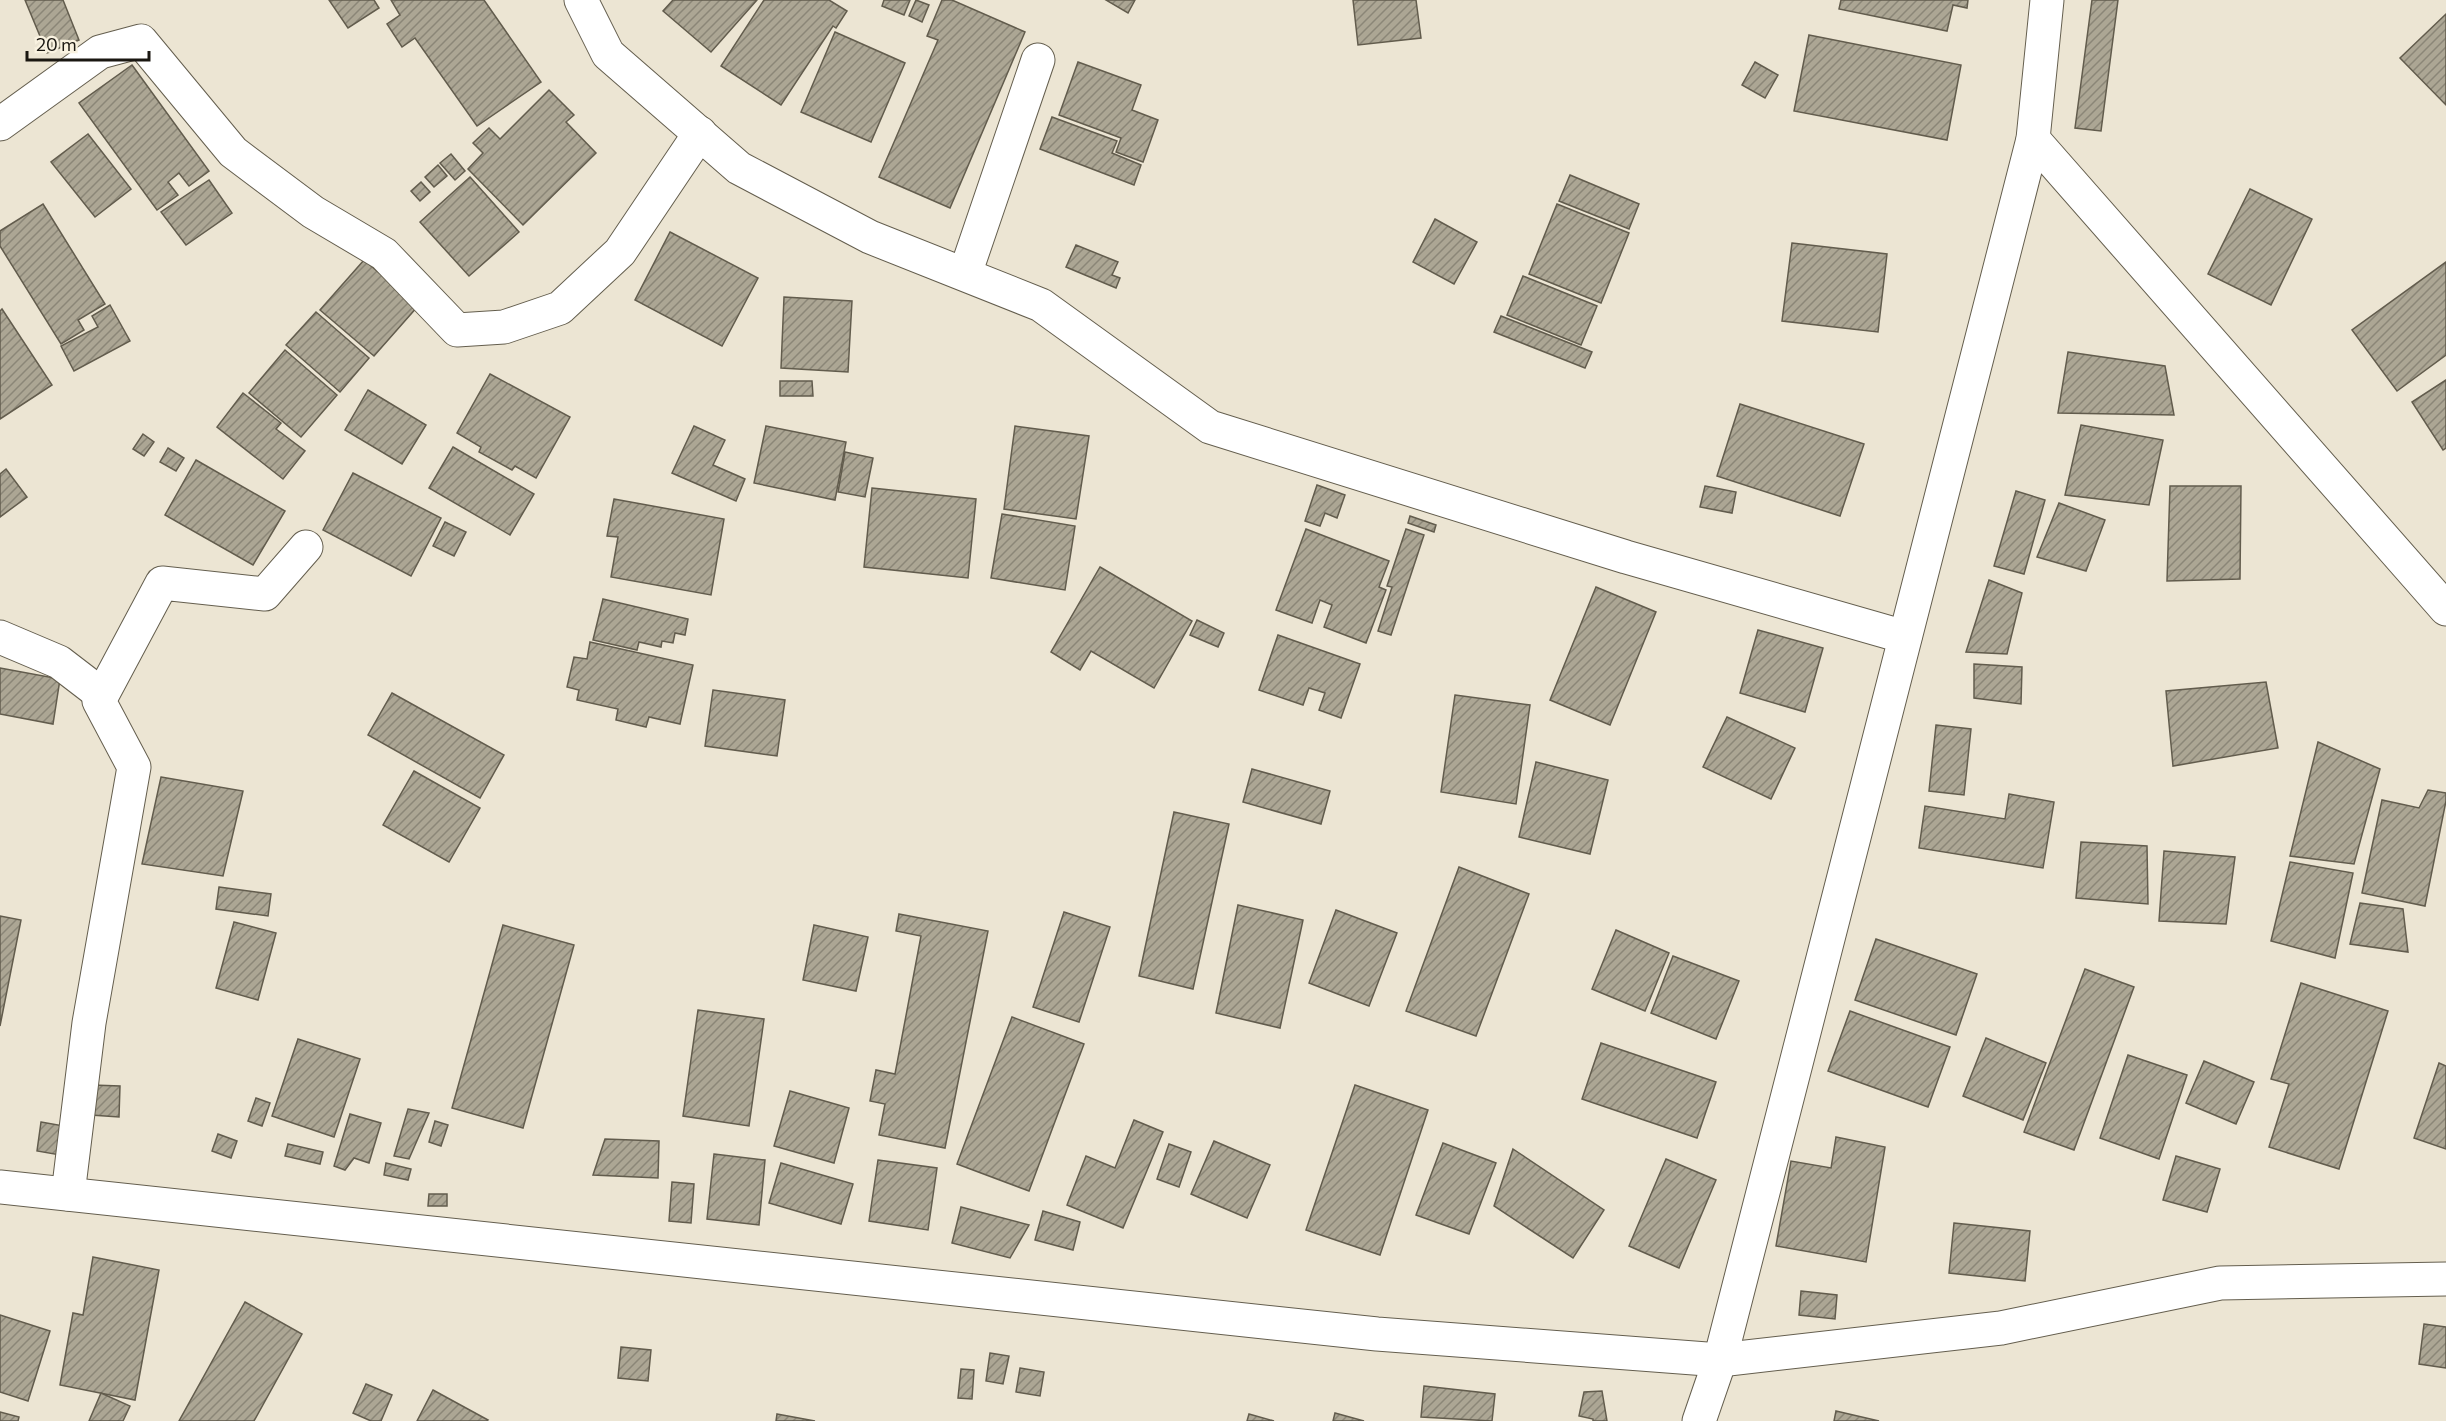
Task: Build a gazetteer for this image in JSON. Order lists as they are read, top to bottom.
{
  "scale_bar": "20 m"
}
